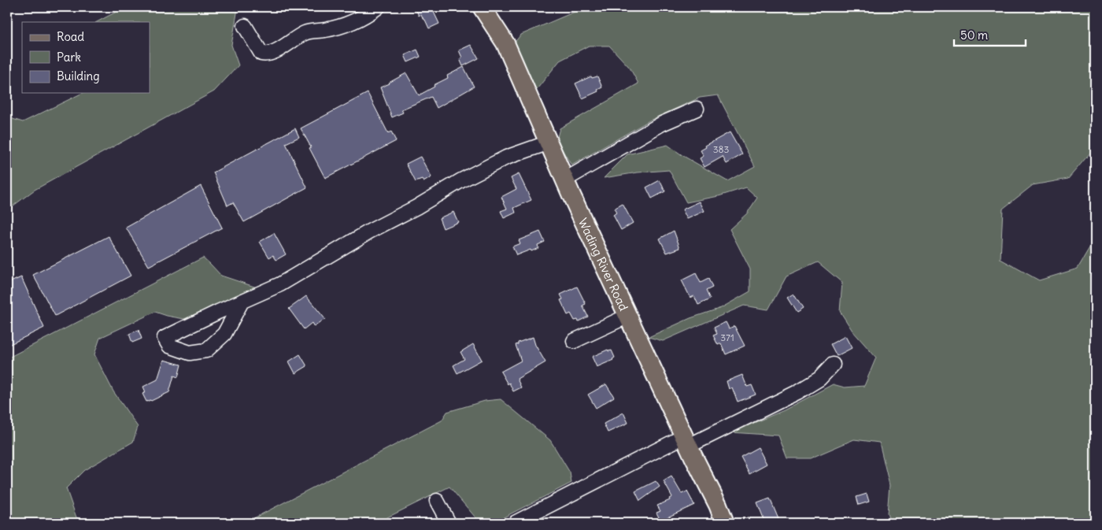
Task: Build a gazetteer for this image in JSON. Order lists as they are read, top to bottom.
{
  "streets": {
    "main road": ["Wading River Road"]
  },
  "house_numbers": ["383", "371"],
  "legend": ["Road", "Park", "Building"],
  "scale_bar": "50 m"
}
